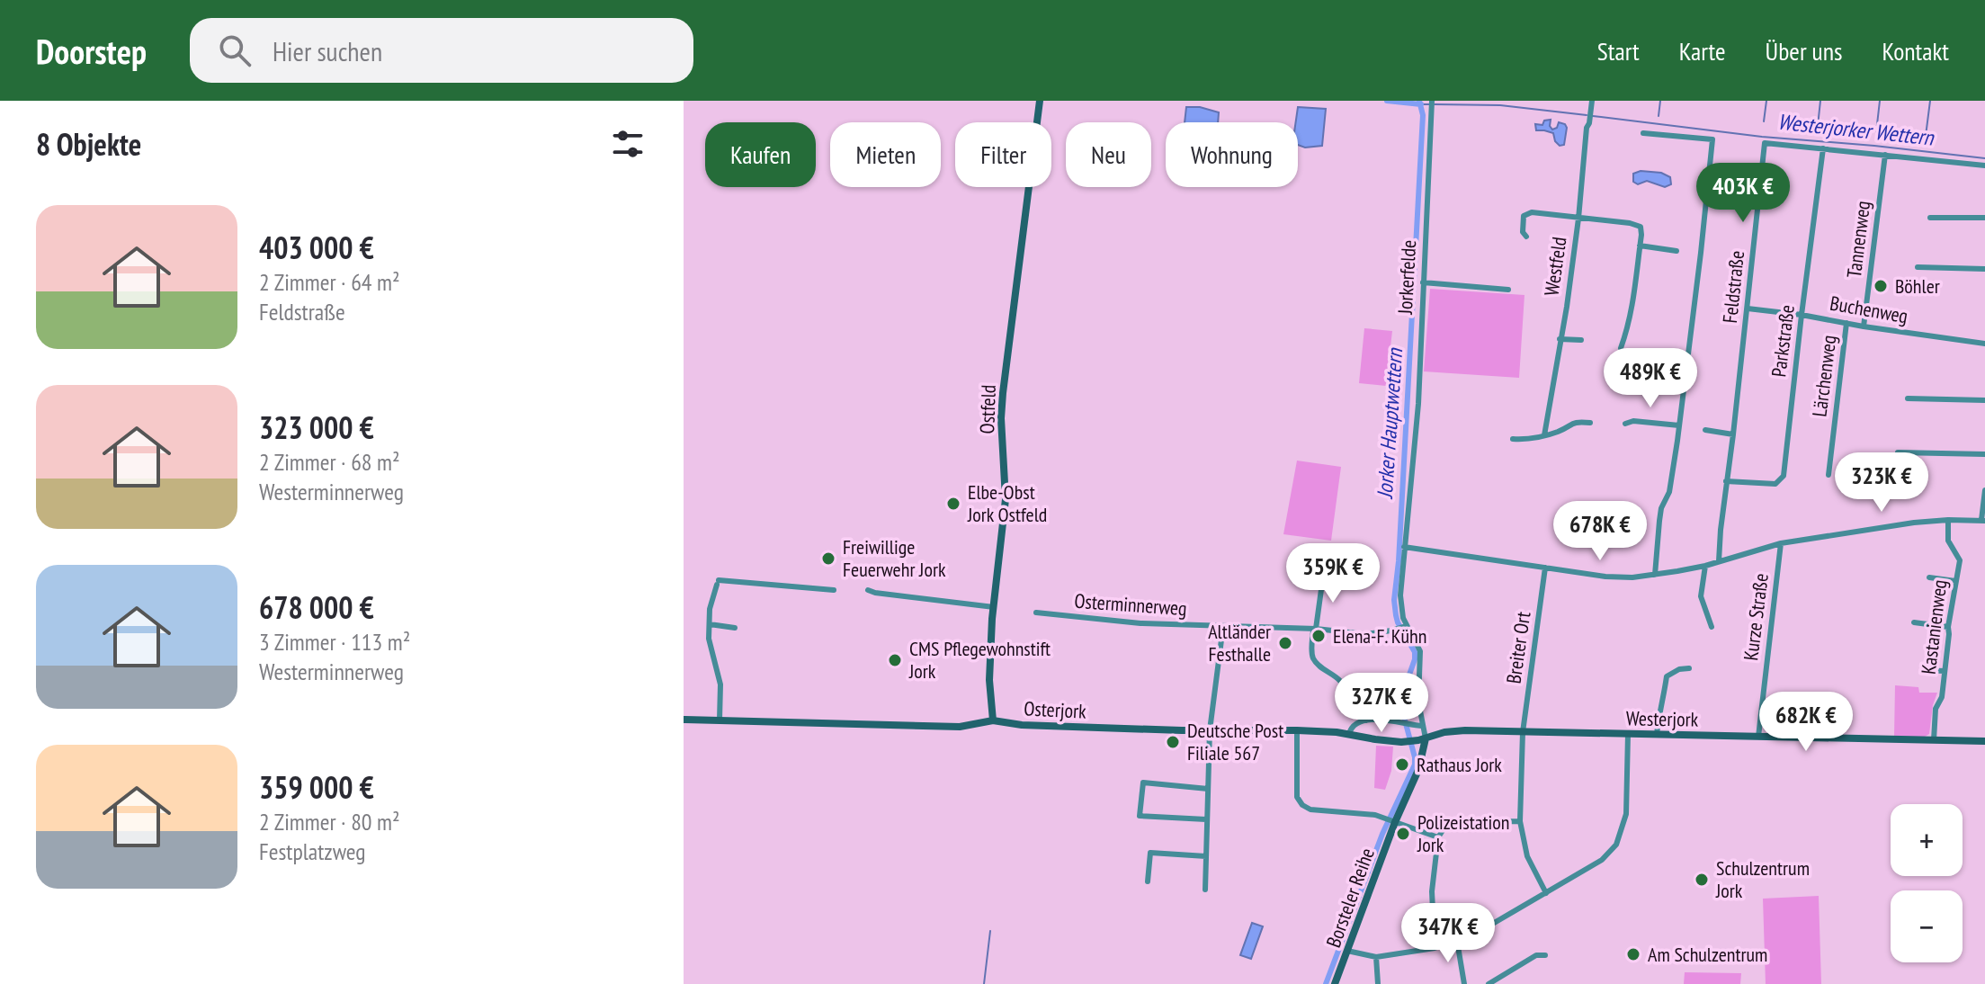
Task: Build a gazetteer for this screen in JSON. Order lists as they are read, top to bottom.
{
  "streets": {
    "main road": [
      "Ostfeld",
      "Osterjork",
      "Westerjork",
      "Borsteler Reihe"
    ],
    "street": [
      "Tannenweg",
      "Westfeld",
      "Jorkerfelde",
      "Feldstraße",
      "Buchenweg",
      "Parkstraße",
      "Lärchenweg",
      "Osterminnerweg",
      "Kurze Straße",
      "Kastanienweg",
      "Breiter Ort"
    ]
  },
  "crossings": [
    ["Tannenweg", "Buchenweg"],
    ["Jorkerfelde", "Osterminnerweg"],
    ["Jorkerfelde", "Osterjork"],
    ["Jorkerfelde", "Westerjork"],
    ["Jorkerfelde", "Borsteler Reihe"],
    ["Feldstraße", "Buchenweg"],
    ["Feldstraße", "Parkstraße"],
    ["Buchenweg", "Parkstraße"],
    ["Buchenweg", "Lärchenweg"],
    ["Ostfeld", "Osterjork"],
    ["Kurze Straße", "Westerjork"],
    ["Kastanienweg", "Westerjork"],
    ["Breiter Ort", "Westerjork"],
    ["Osterjork", "Westerjork"],
    ["Osterjork", "Borsteler Reihe"],
    ["Westerjork", "Borsteler Reihe"]
  ],
  "water": ["Westerjorker Wettern", "Jorker Hauptwettern"],
  "places": [
    "Böhler",
    "Elbe-Obst Jork Ostfeld",
    "Freiwillige Feuerwehr Jork",
    "Elena-F. Kühn",
    "Altländer Festhalle",
    "CMS Pflegewohnstift Jork",
    "Deutsche Post Filiale 567",
    "Rathaus Jork",
    "Polizeistation Jork",
    "Schulzentrum Jork",
    "Am Schulzentrum"
  ],
  "page": {
    "header": "Doorstep",
    "search": "Hier suchen",
    "nav": [
      "Start",
      "Karte",
      "Über uns",
      "Kontakt"
    ],
    "heading": "8 Objekte",
    "chip": [
      "Kaufen",
      "Mieten",
      "Filter",
      "Neu",
      "Wohnung"
    ],
    "price": [
      "403K €",
      "489K €",
      "323K €",
      "678K €",
      "359K €",
      "327K €",
      "682K €",
      "347K €"
    ],
    "list": [
      {
        "name": "403 000 €",
        "note": "2 Zimmer · 64 m² · Feldstraße"
      },
      {
        "name": "323 000 €",
        "note": "2 Zimmer · 68 m² · Westerminnerweg"
      },
      {
        "name": "678 000 €",
        "note": "3 Zimmer · 113 m² · Westerminnerweg"
      },
      {
        "name": "359 000 €",
        "note": "2 Zimmer · 80 m² · Festplatzweg"
      }
    ],
    "map_buttons": ["+", "−"]
  }
}
